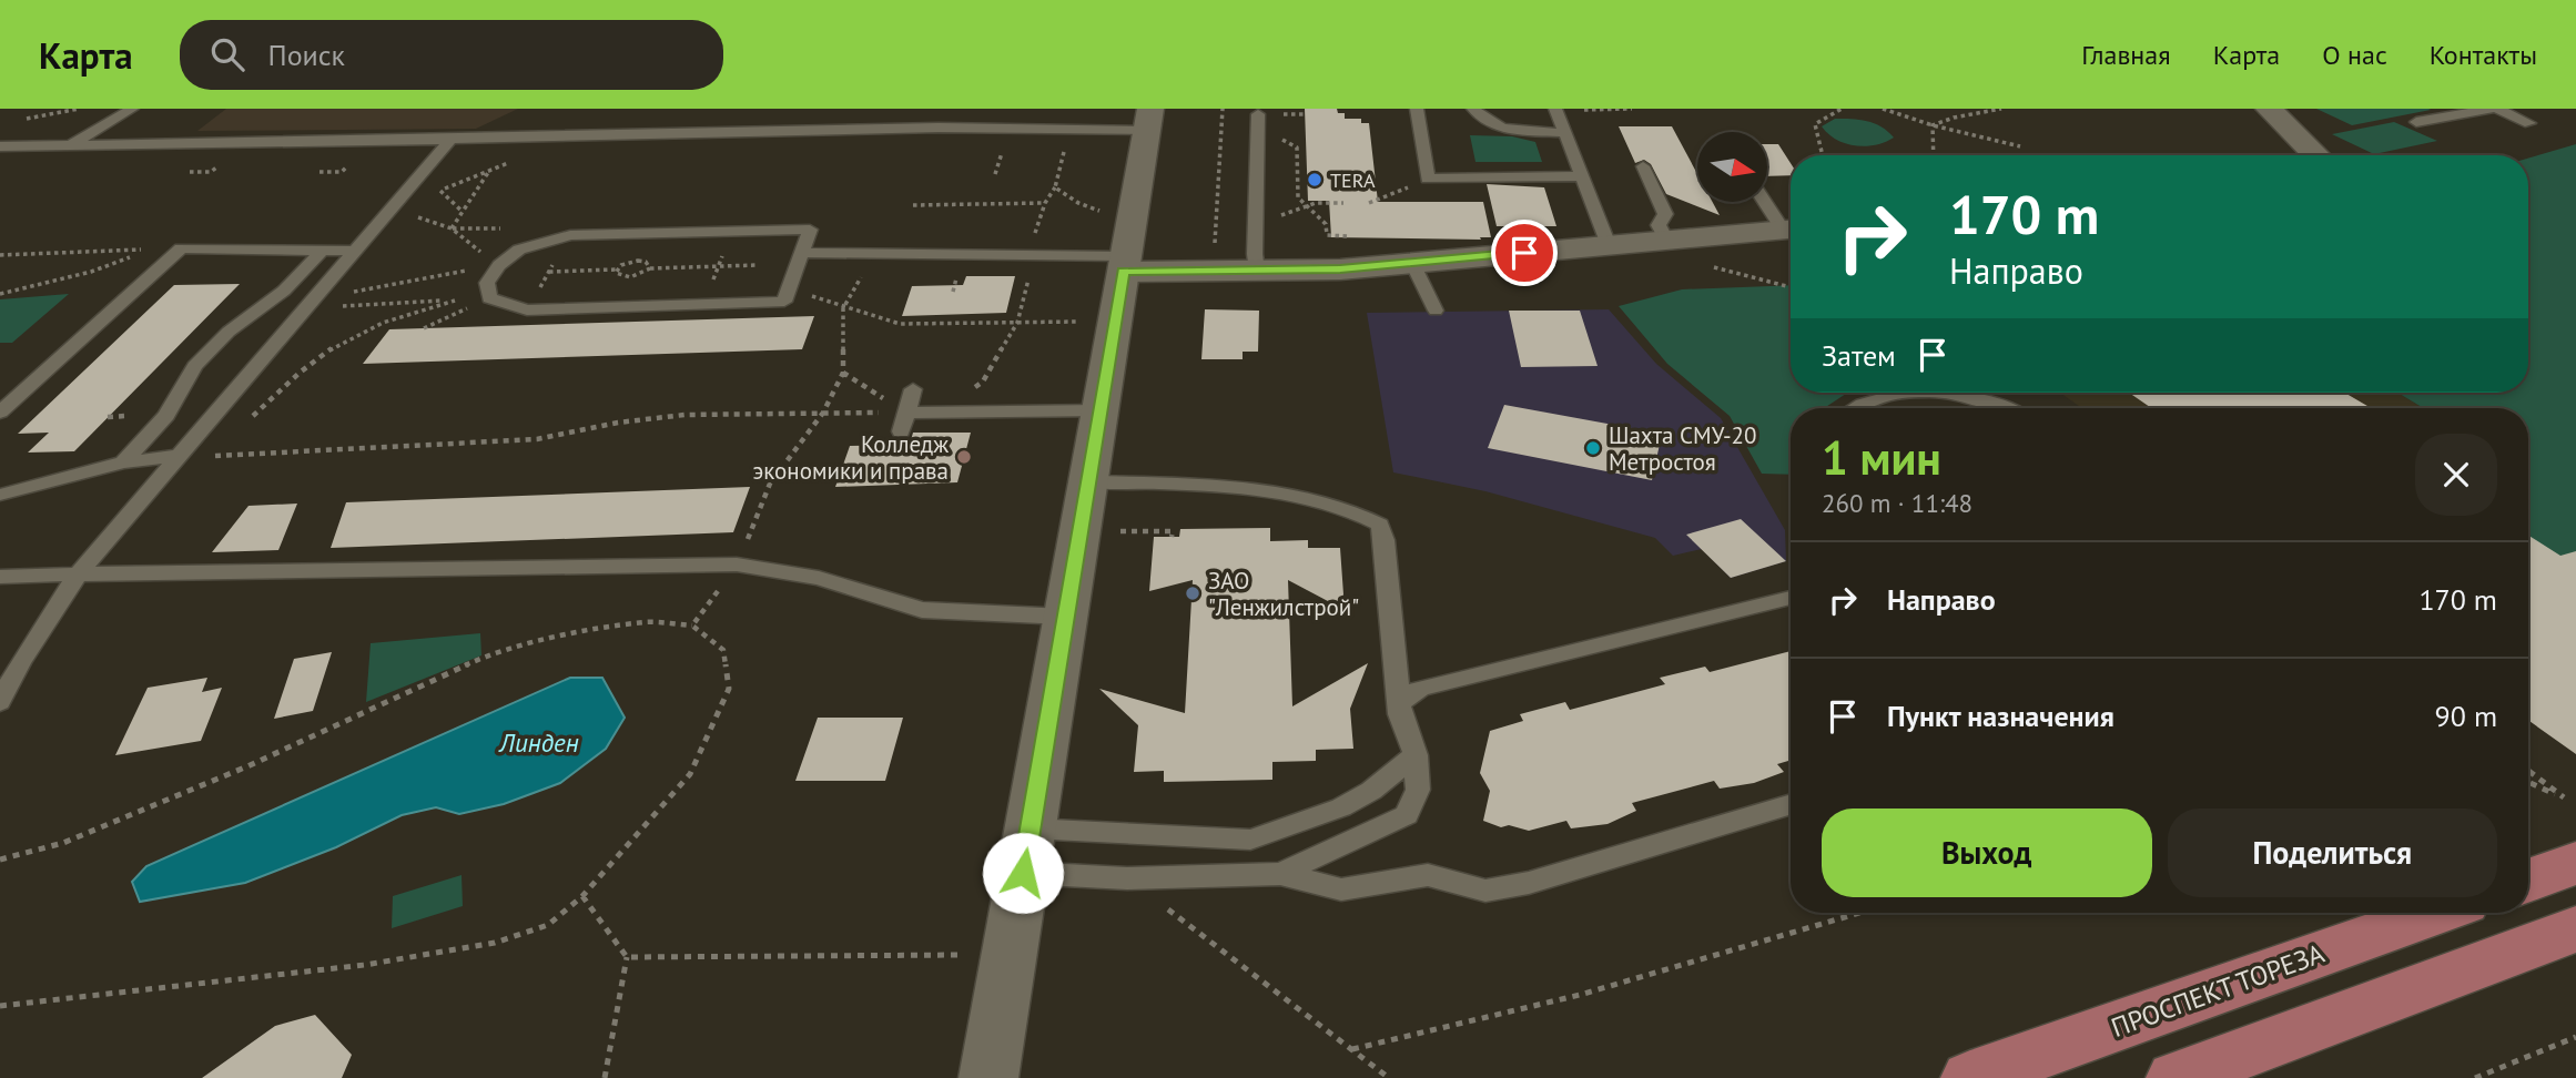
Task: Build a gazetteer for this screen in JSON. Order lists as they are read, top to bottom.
{
  "streets": {
    "main road": ["ПРОСПЕКТ ТОРЕЗА"]
  },
  "water": ["Линден"],
  "places": [
    "TERA",
    "Шахта СМУ-20 Метростоя",
    "Колледж экономики и права",
    "ЗАО \"Ленжилстрой\""
  ],
  "north": "right",
  "page": {
    "header": "Карта",
    "search": "Поиск",
    "nav": [
      "Главная",
      "Карта",
      "О нас",
      "Контакты"
    ],
    "turn": ["170 m", "Направо"],
    "then": "Затем",
    "heading": ["1 мин", "260 m · 11:48"],
    "list": [
      {
        "name": "Направо",
        "value": "170 m"
      },
      {
        "name": "Пункт назначения",
        "value": "90 m"
      }
    ],
    "buttons": ["Выход", "Поделиться"]
  }
}
